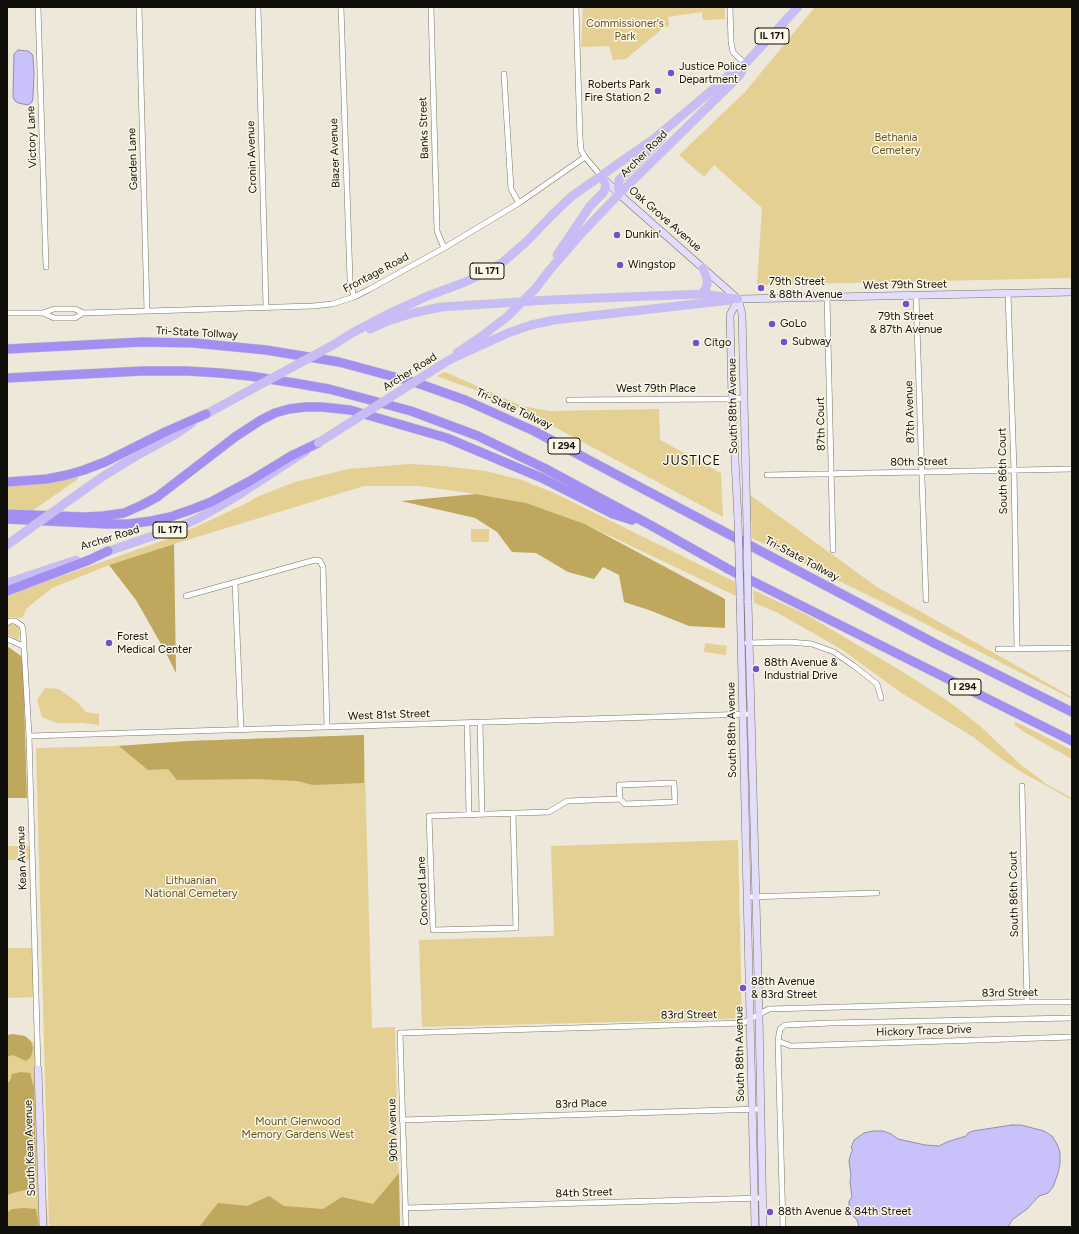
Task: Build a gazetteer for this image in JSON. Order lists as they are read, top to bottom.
{
  "streets": {
    "highway": ["Tri-State Tollway", "I 294"],
    "main road": ["IL 171", "Archer Road"],
    "street": [
      "Banks Street",
      "Victory Lane",
      "Blazer Avenue",
      "Cronin Avenue",
      "Garden Lane",
      "Oak Grove Avenue",
      "Frontage Road",
      "West 79th Street",
      "West 79th Place",
      "South 88th Avenue",
      "87th Avenue",
      "87th Court",
      "80th Street",
      "South 86th Court",
      "West 81st Street",
      "Kean Avenue",
      "Concord Lane",
      "83rd Street",
      "Hickory Trace Drive",
      "83rd Place",
      "90th Avenue",
      "South Kean Avenue",
      "84th Street"
    ]
  },
  "crossings": [
    ["Banks Street", "Frontage Road"],
    ["Blazer Avenue", "Frontage Road"],
    ["Archer Road", "Oak Grove Avenue"],
    ["Cronin Avenue", "Frontage Road"],
    ["Garden Lane", "Frontage Road"],
    ["Oak Grove Avenue", "Frontage Road"],
    ["Oak Grove Avenue", "West 79th Street"],
    ["Oak Grove Avenue", "South 88th Avenue"],
    ["West 79th Street", "South 88th Avenue"],
    ["West 79th Street", "87th Avenue"],
    ["West 79th Street", "87th Court"],
    ["West 79th Street", "South 86th Court"],
    ["West 79th Place", "South 88th Avenue"],
    ["South 88th Avenue", "West 81st Street"],
    ["South 88th Avenue", "83rd Street"],
    ["South 88th Avenue", "83rd Place"],
    ["South 88th Avenue", "84th Street"],
    ["87th Avenue", "80th Street"],
    ["87th Court", "80th Street"],
    ["80th Street", "South 86th Court"],
    ["South 86th Court", "83rd Street"],
    ["West 81st Street", "Kean Avenue"],
    ["Kean Avenue", "South Kean Avenue"],
    ["83rd Street", "90th Avenue"],
    ["83rd Place", "90th Avenue"],
    ["90th Avenue", "84th Street"]
  ],
  "districts": ["JUSTICE"],
  "parks": [
    "Commissioner's Park",
    "Bethania Cemetery",
    "Lithuanian National Cemetery",
    "Mount Glenwood Memory Gardens West"
  ],
  "places": [
    "Justice Police Department",
    "Roberts Park Fire Station 2",
    "Dunkin'",
    "Wingstop",
    "79th Street & 88th Avenue",
    "79th Street & 87th Avenue",
    "GoLo",
    "Subway",
    "Citgo",
    "Forest Medical Center",
    "88th Avenue & Industrial Drive",
    "88th Avenue & 83rd Street",
    "88th Avenue & 84th Street"
  ]
}
